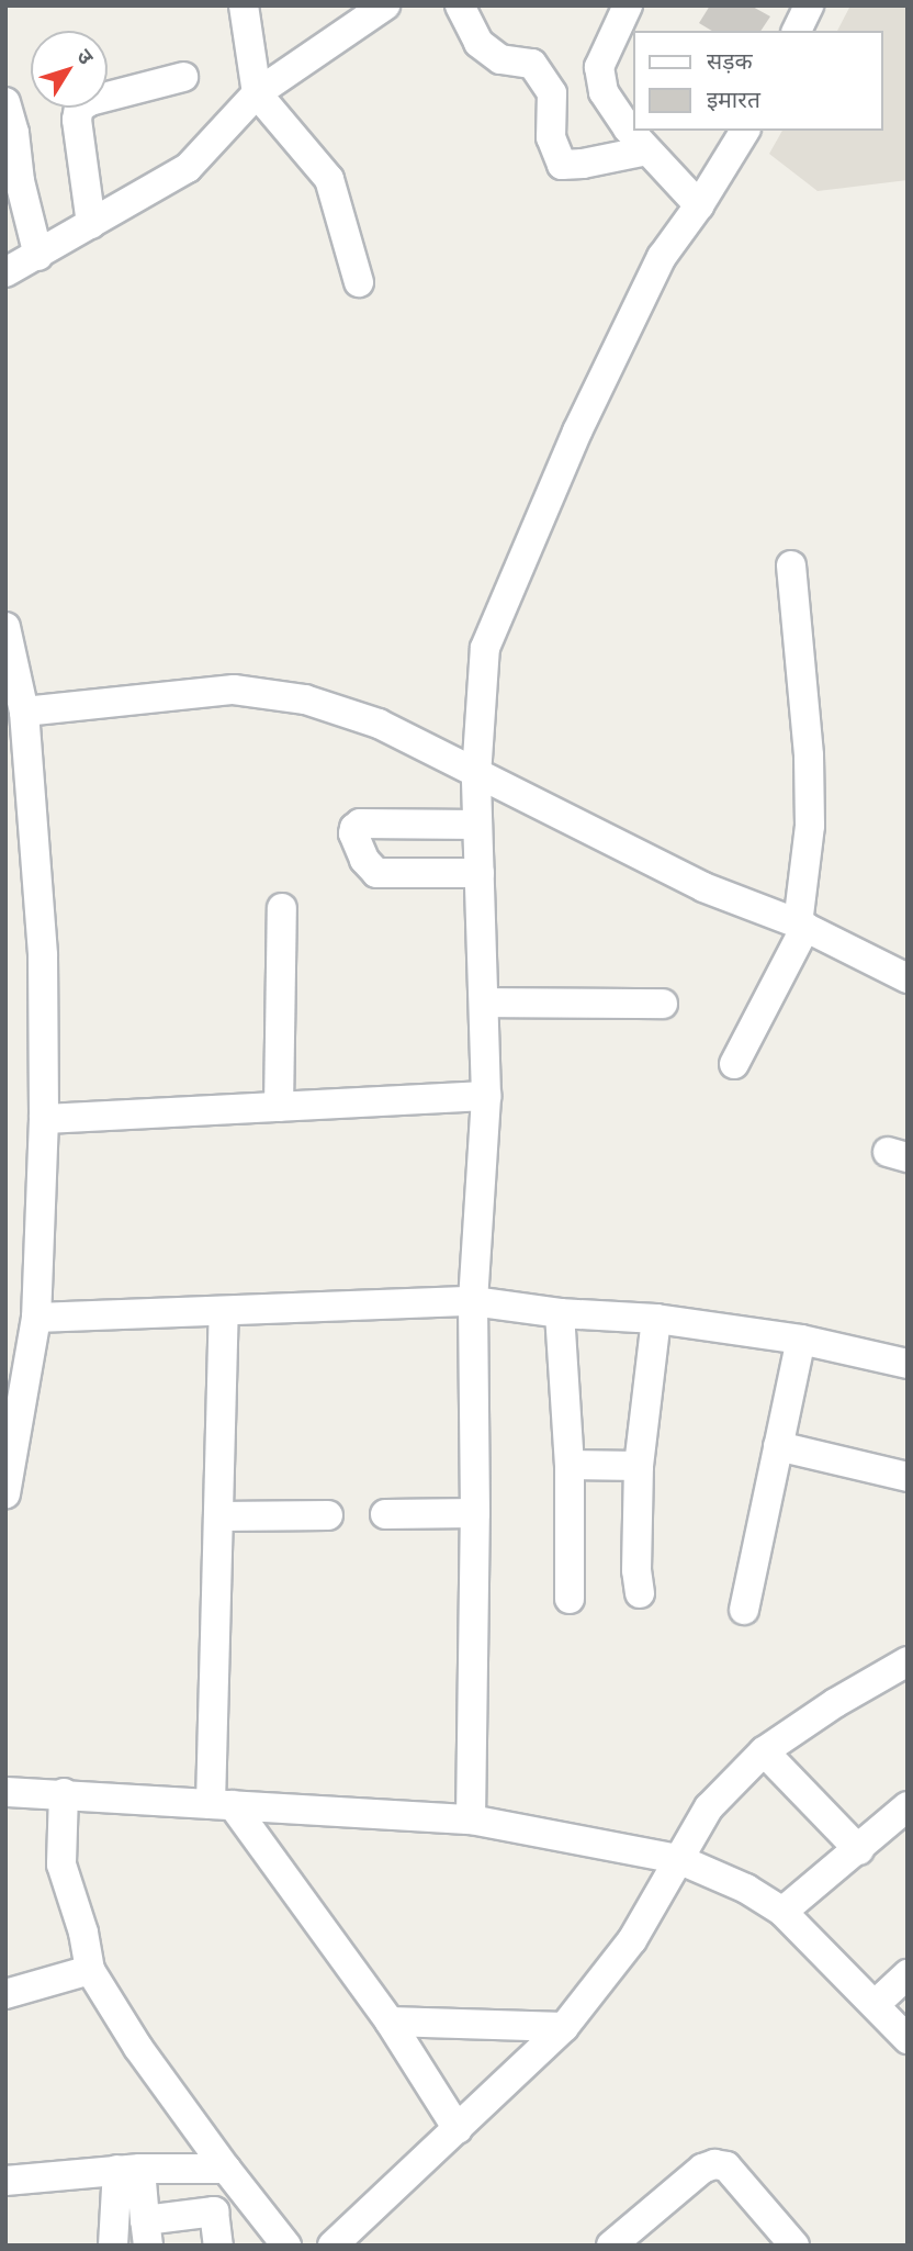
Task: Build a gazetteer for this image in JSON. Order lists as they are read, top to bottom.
{
  "legend": ["सड़क", "इमारत"],
  "north": "top right"
}
